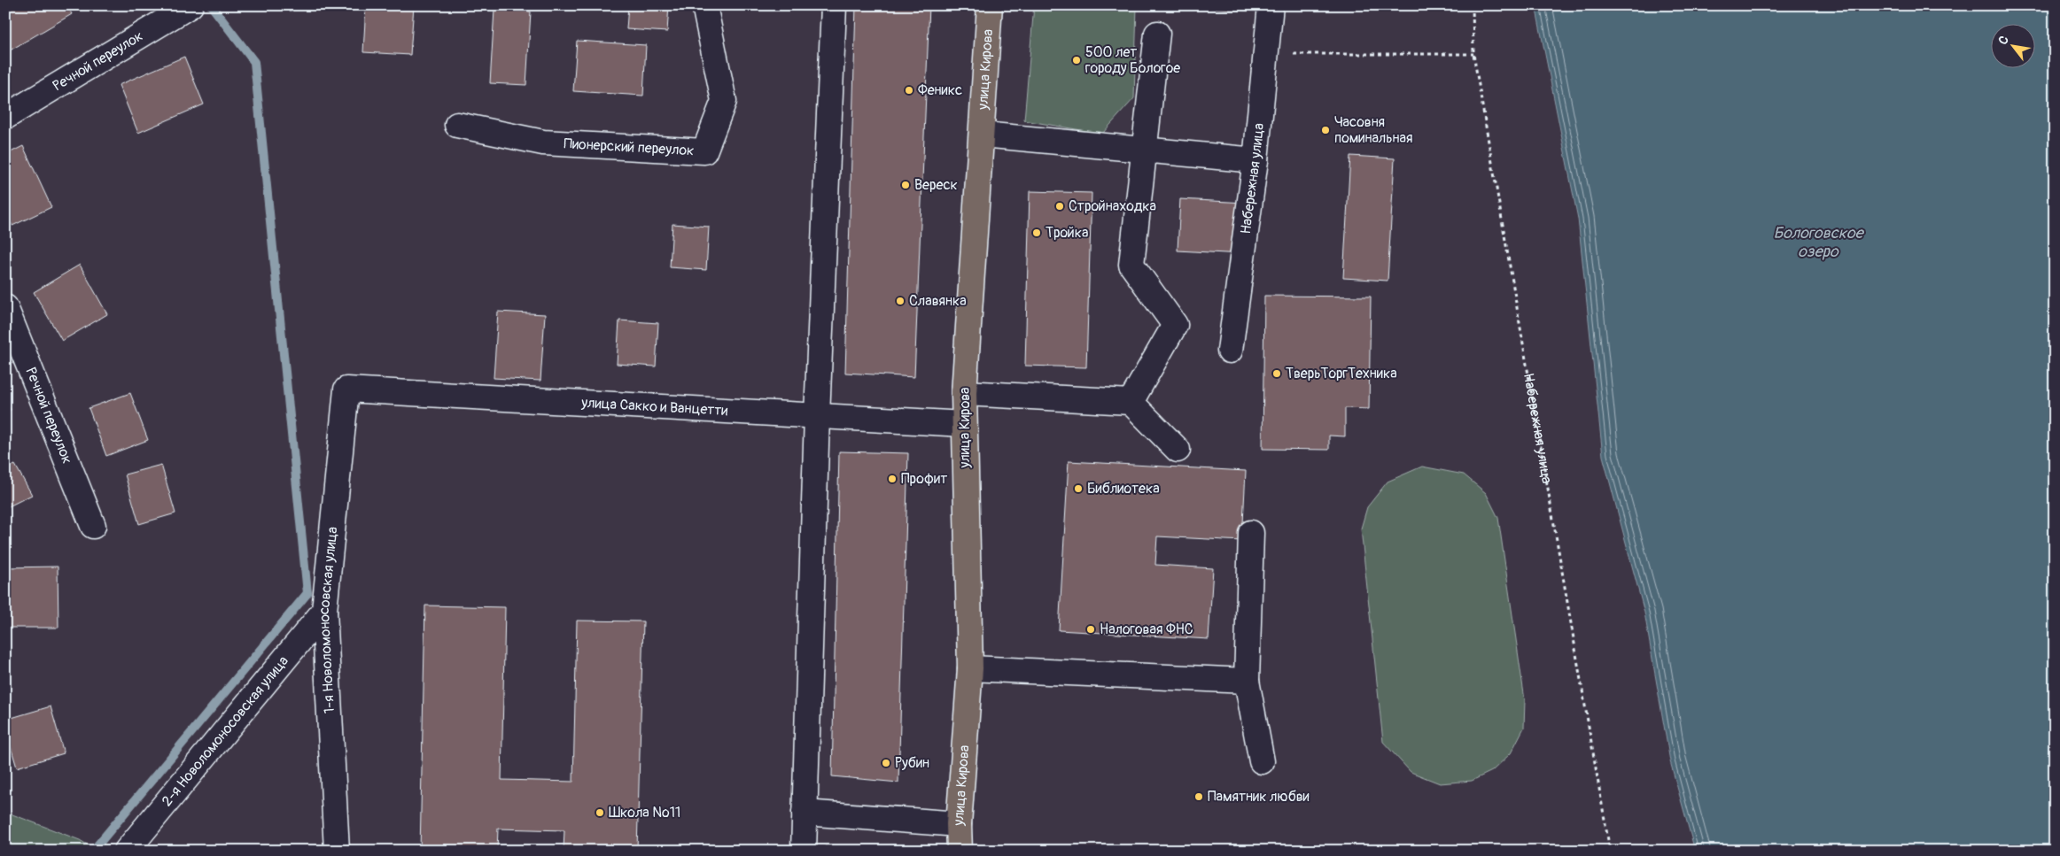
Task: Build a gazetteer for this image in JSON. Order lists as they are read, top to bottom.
{
  "streets": {
    "main road": ["улица Кирова"],
    "street": [
      "Речной переулок",
      "Пионерский переулок",
      "Набережная улица",
      "улица Сакко и Ванцетти",
      "1-я Новоломоносовская улица",
      "2-я Новоломоносовская улица"
    ]
  },
  "crossings": [
    ["улица Кирова", "улица Сакко и Ванцетти"],
    ["улица Сакко и Ванцетти", "1-я Новоломоносовская улица"],
    ["1-я Новоломоносовская улица", "2-я Новоломоносовская улица"]
  ],
  "water": ["Бологовское озеро"],
  "places": [
    "500 лет городу Бологое",
    "Феникс",
    "Часовня поминальная",
    "Вереск",
    "Стройнаходка",
    "Тройка",
    "Славянка",
    "ТверьТоргТехника",
    "Профит",
    "Библиотека",
    "Налоговая ФНС",
    "Рубин",
    "Памятник любви",
    "Школа №11"
  ],
  "north": "top left"
}
